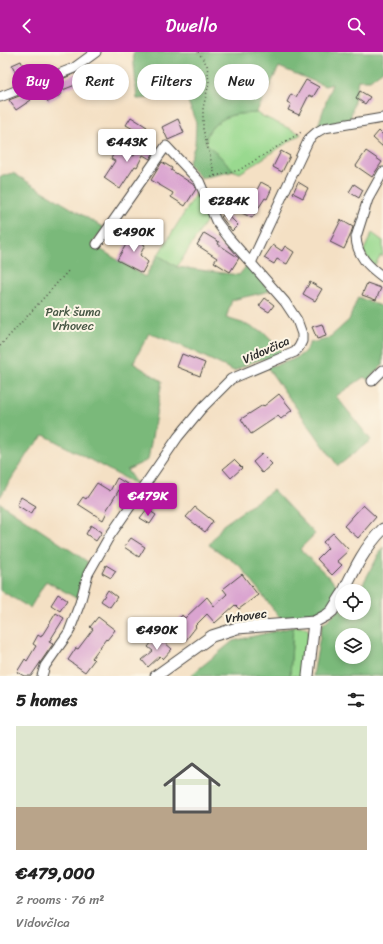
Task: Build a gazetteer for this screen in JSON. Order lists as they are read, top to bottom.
{
  "streets": {
    "street": ["Vidovčica", "Vrhovec"]
  },
  "parks": ["Park šuma Vrhovec"],
  "page": {
    "header": "Dwello",
    "chip": [
      "Buy",
      "Rent",
      "Filters",
      "New"
    ],
    "price": [
      "€443K",
      "€284K",
      "€490K",
      "€479K",
      "€490K"
    ],
    "heading": "5 homes",
    "list": [
      {
        "name": "€479,000",
        "note": "2 rooms · 76 m² · Vidovčica"
      }
    ]
  }
}
